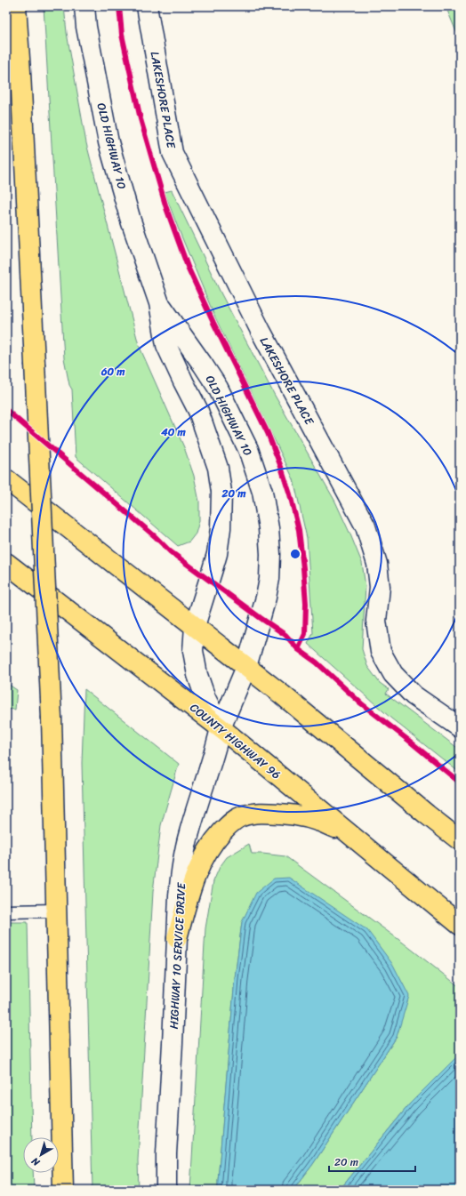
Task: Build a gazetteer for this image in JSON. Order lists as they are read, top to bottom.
{
  "streets": {
    "main road": ["COUNTY HIGHWAY 96"],
    "street": ["LAKESHORE PLACE", "OLD HIGHWAY 10", "HIGHWAY 10 SERVICE DRIVE"]
  },
  "crossings": [
    ["OLD HIGHWAY 10", "COUNTY HIGHWAY 96"],
    ["OLD HIGHWAY 10", "HIGHWAY 10 SERVICE DRIVE"],
    ["COUNTY HIGHWAY 96", "HIGHWAY 10 SERVICE DRIVE"]
  ],
  "scale_bar": "20 m",
  "north": "bottom left",
  "rings": ["60 m", "40 m", "20 m"]
}
